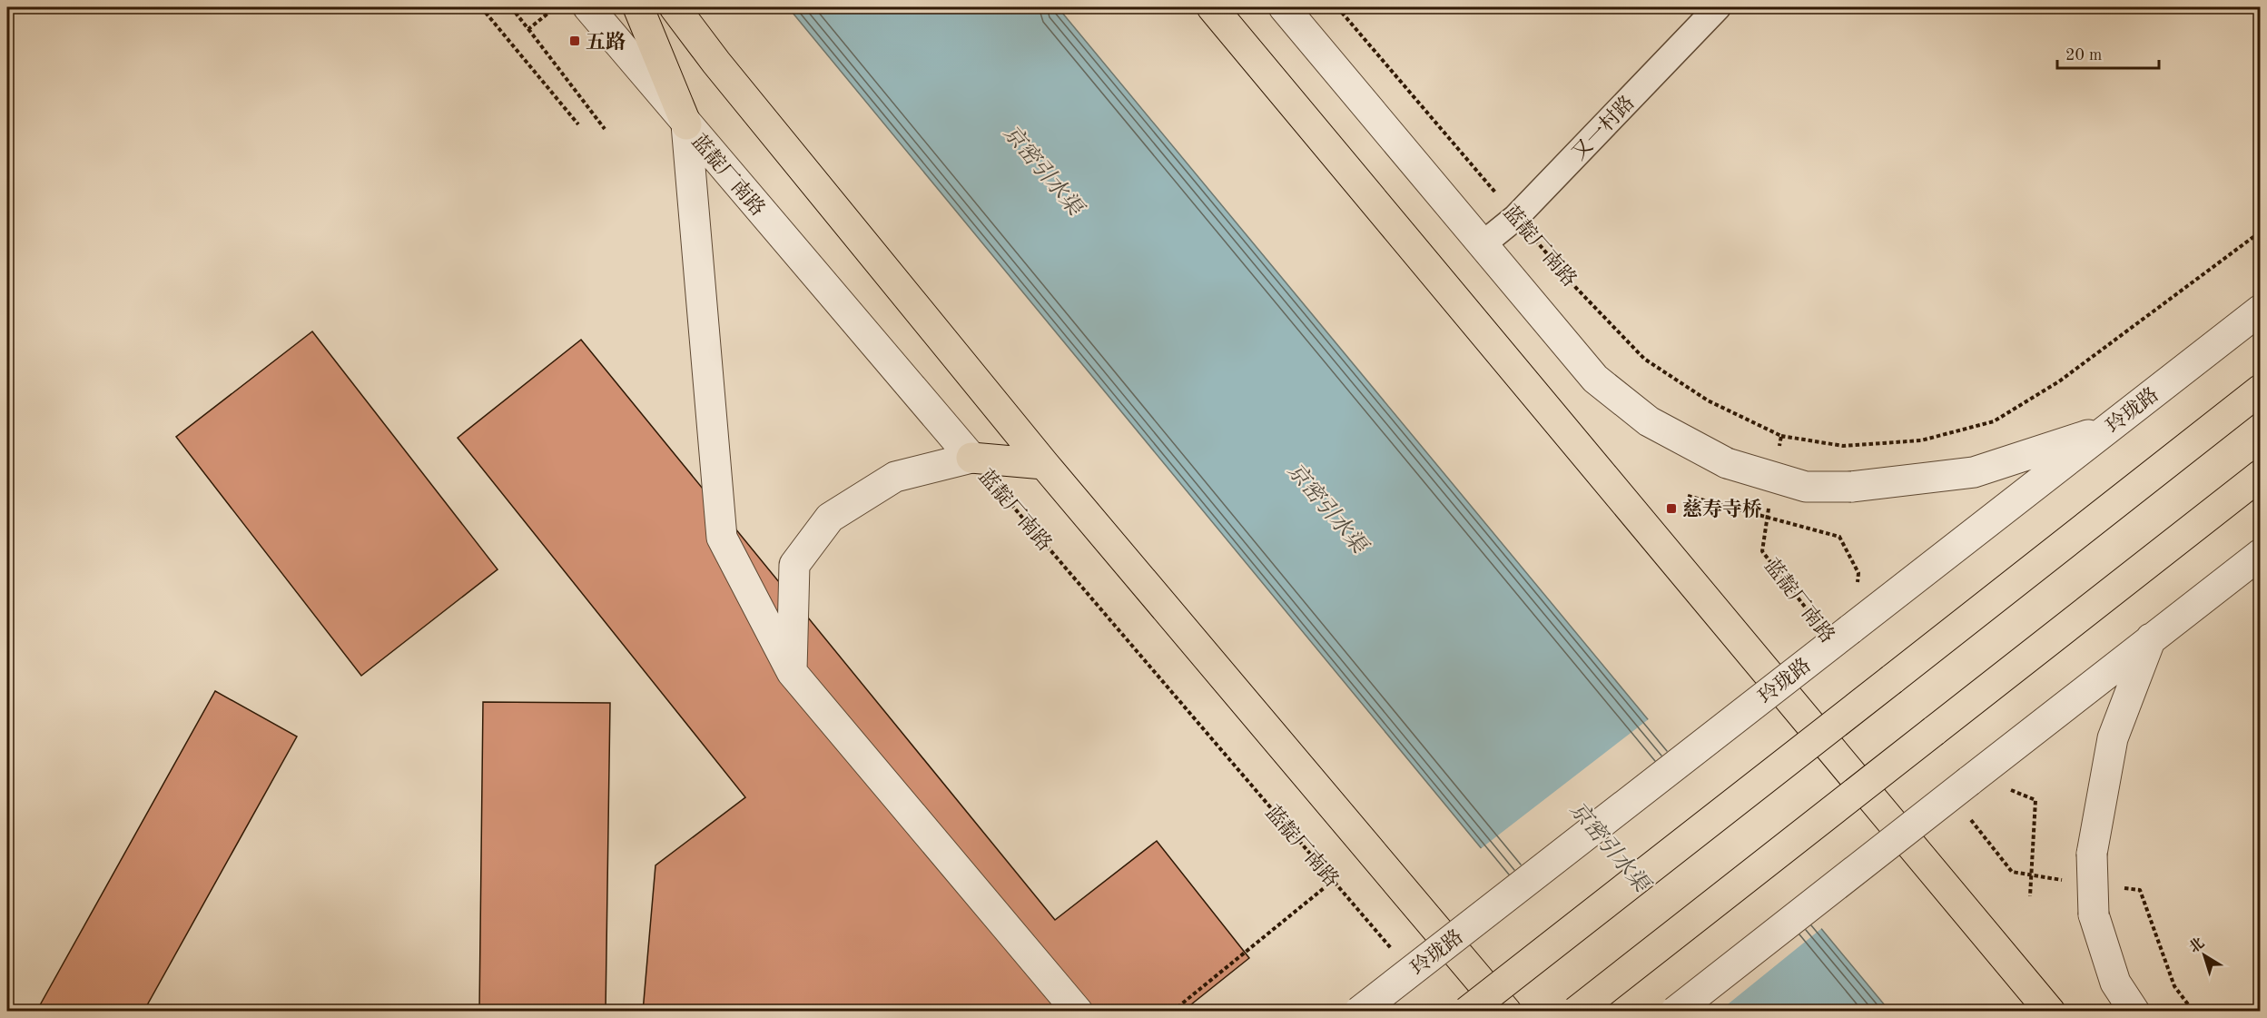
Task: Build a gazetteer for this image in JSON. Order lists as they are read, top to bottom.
{
  "streets": {
    "street": ["又一村路", "蓝靛厂南路", "玲珑路"]
  },
  "crossings": [
    ["又一村路", "蓝靛厂南路"]
  ],
  "water": ["京密引水渠"],
  "places": {
    "transit": ["五路", "慈寿寺桥"]
  },
  "scale_bar": "20 m",
  "north": "top left"
}
